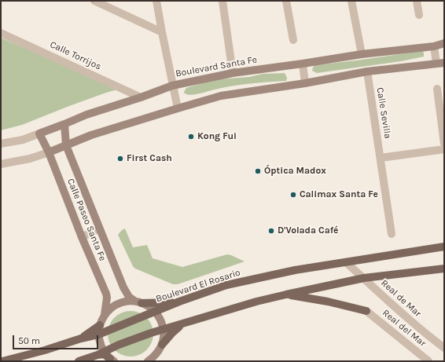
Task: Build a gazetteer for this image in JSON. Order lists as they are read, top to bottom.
{
  "streets": {
    "main road": ["Boulevard Santa Fe", "Calle Paseo Santa Fe", "Boulevard El Rosario"],
    "street": [
      "Calle Torrijos",
      "Calle Sevilla",
      "Real de Mar",
      "Real del Mar"
    ]
  },
  "crossings": [
    ["Calle Torrijos", "Boulevard Santa Fe"],
    ["Boulevard Santa Fe", "Calle Paseo Santa Fe"],
    ["Calle Paseo Santa Fe", "Boulevard El Rosario"],
    ["Boulevard El Rosario", "Real de Mar"]
  ],
  "places": [
    "Kong Fui",
    "First Cash",
    "Óptica Madox",
    "Calimax Santa Fe",
    "D'Volada Café"
  ],
  "scale_bar": "50 m"
}
